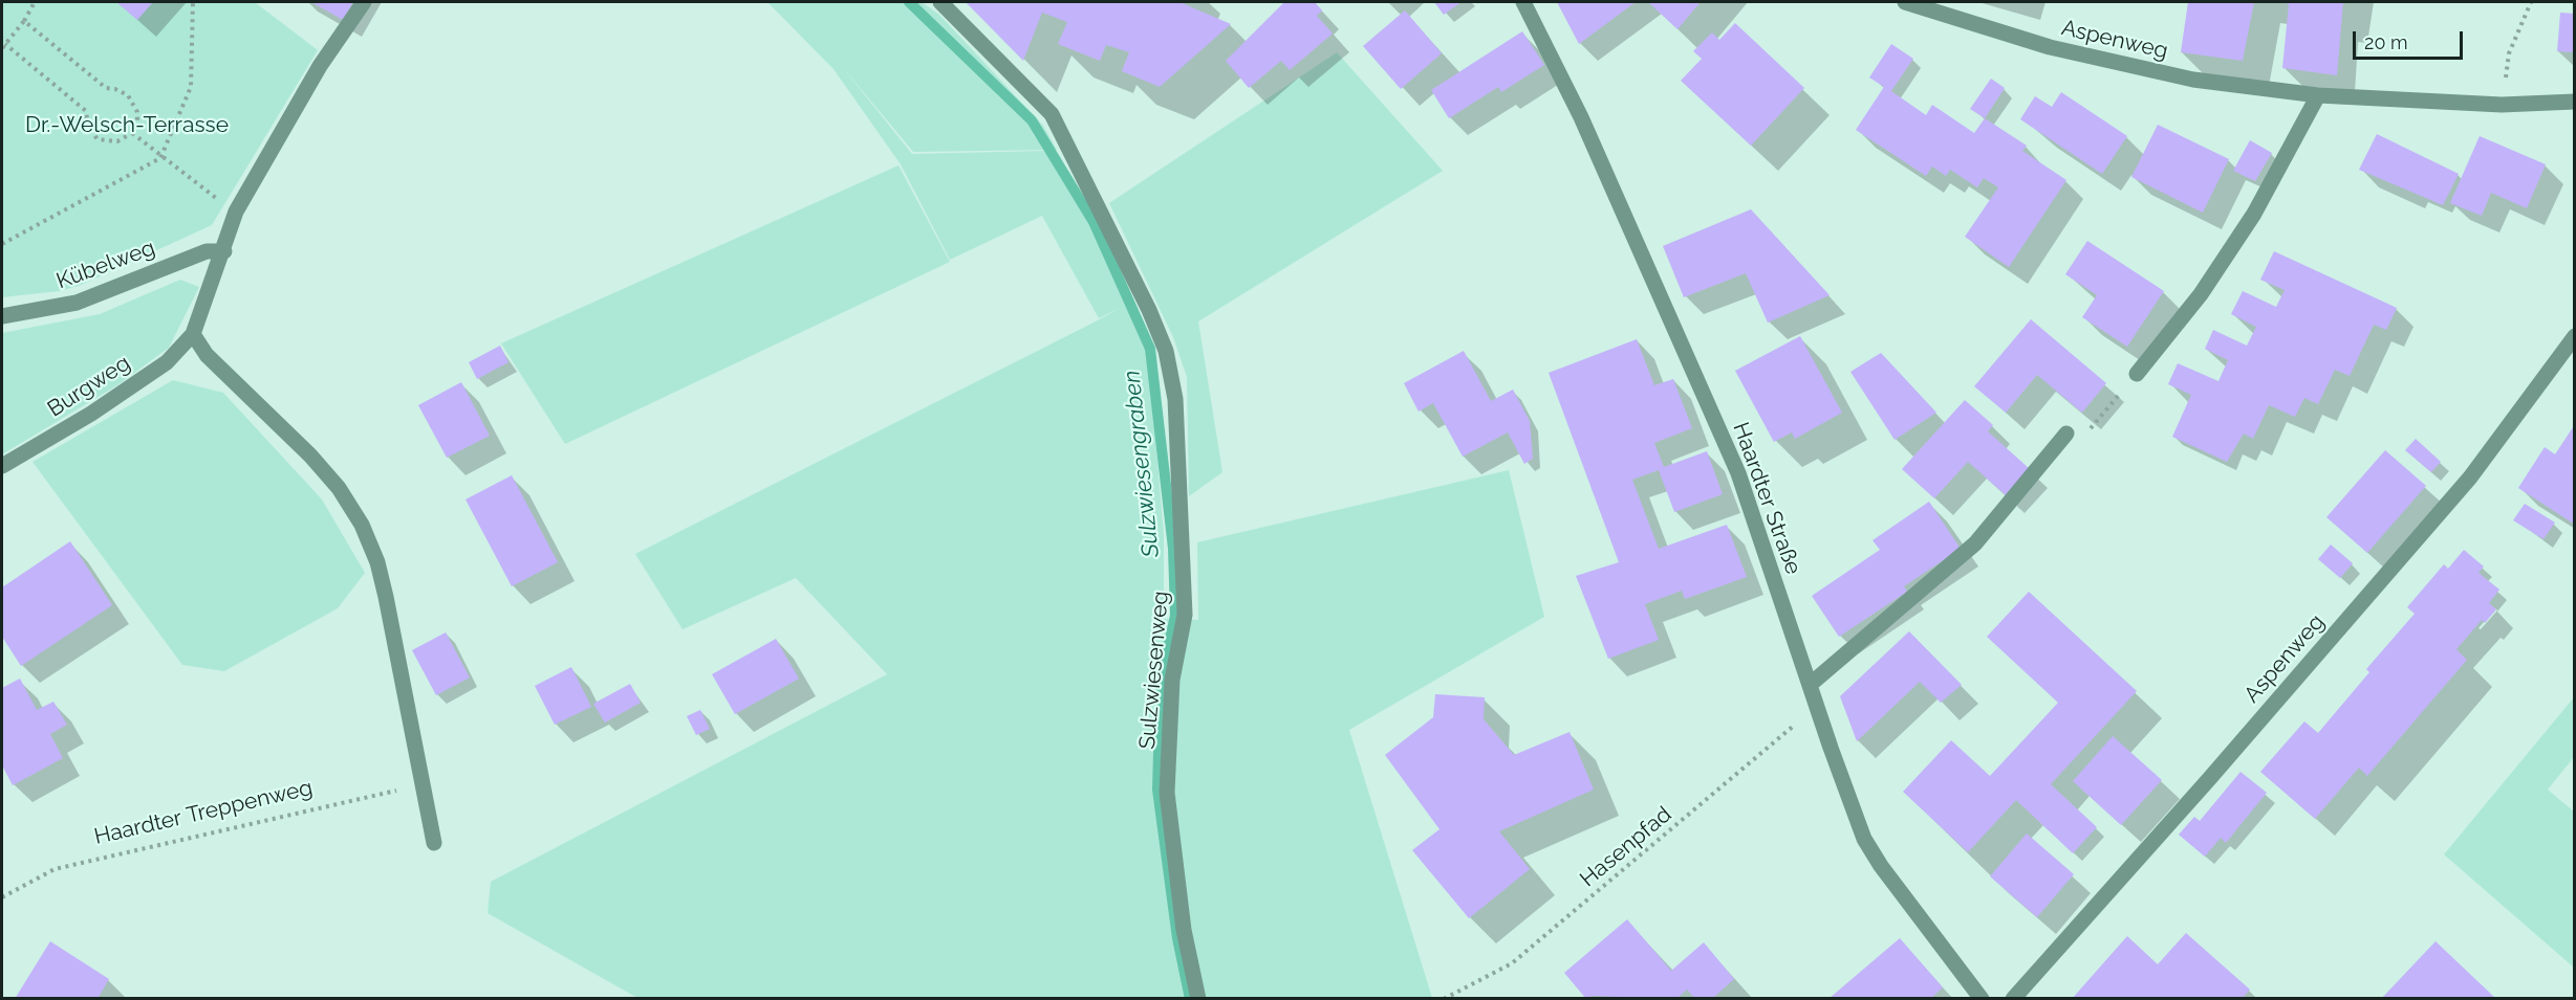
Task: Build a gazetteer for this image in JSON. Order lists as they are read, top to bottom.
{
  "streets": {
    "street": [
      "Aspenweg",
      "Kübelweg",
      "Burgweg",
      "Haardter Straße",
      "Sulzwiesenweg"
    ],
    "path": ["Haardter Treppenweg", "Hasenpfad"]
  },
  "crossings": [
    ["Haardter Straße", "Hasenpfad"]
  ],
  "water": ["Sulzwiesengraben"],
  "parks": ["Dr.-Welsch-Terrasse"],
  "scale_bar": "20 m"
}
